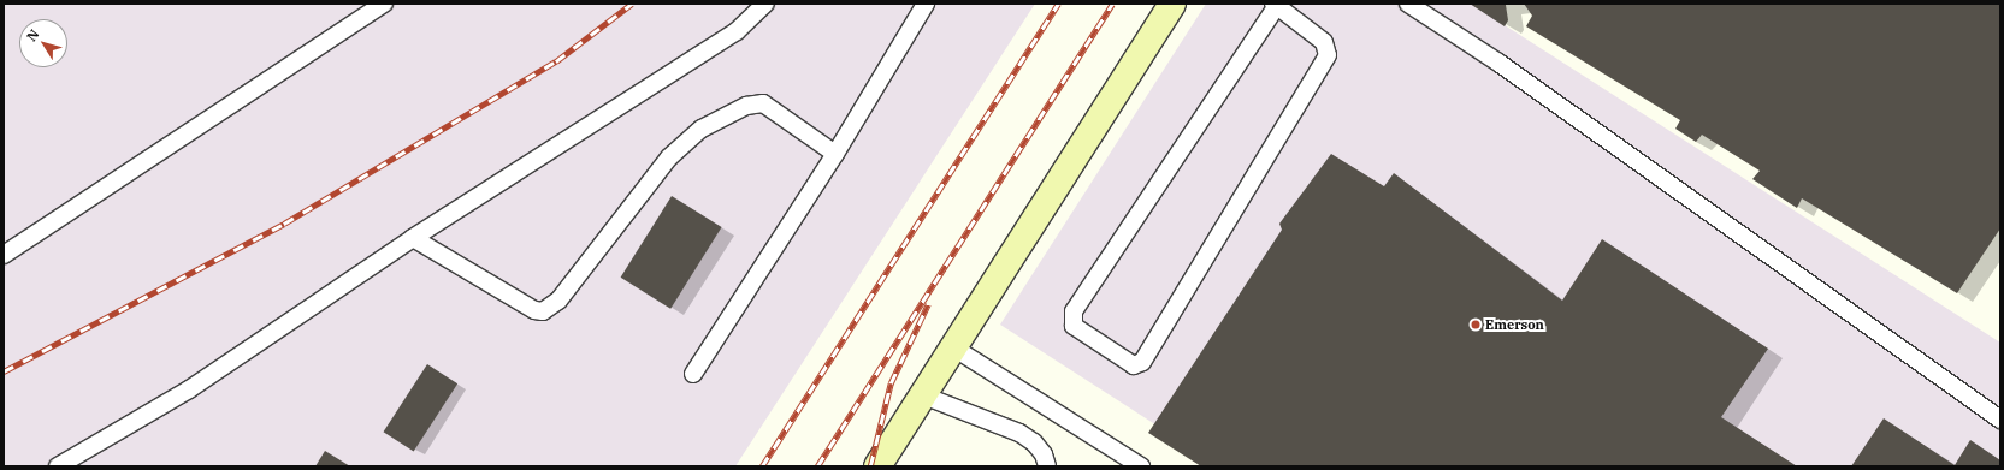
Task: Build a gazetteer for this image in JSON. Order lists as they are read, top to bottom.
{
  "places": ["Emerson"],
  "north": "top left"
}
